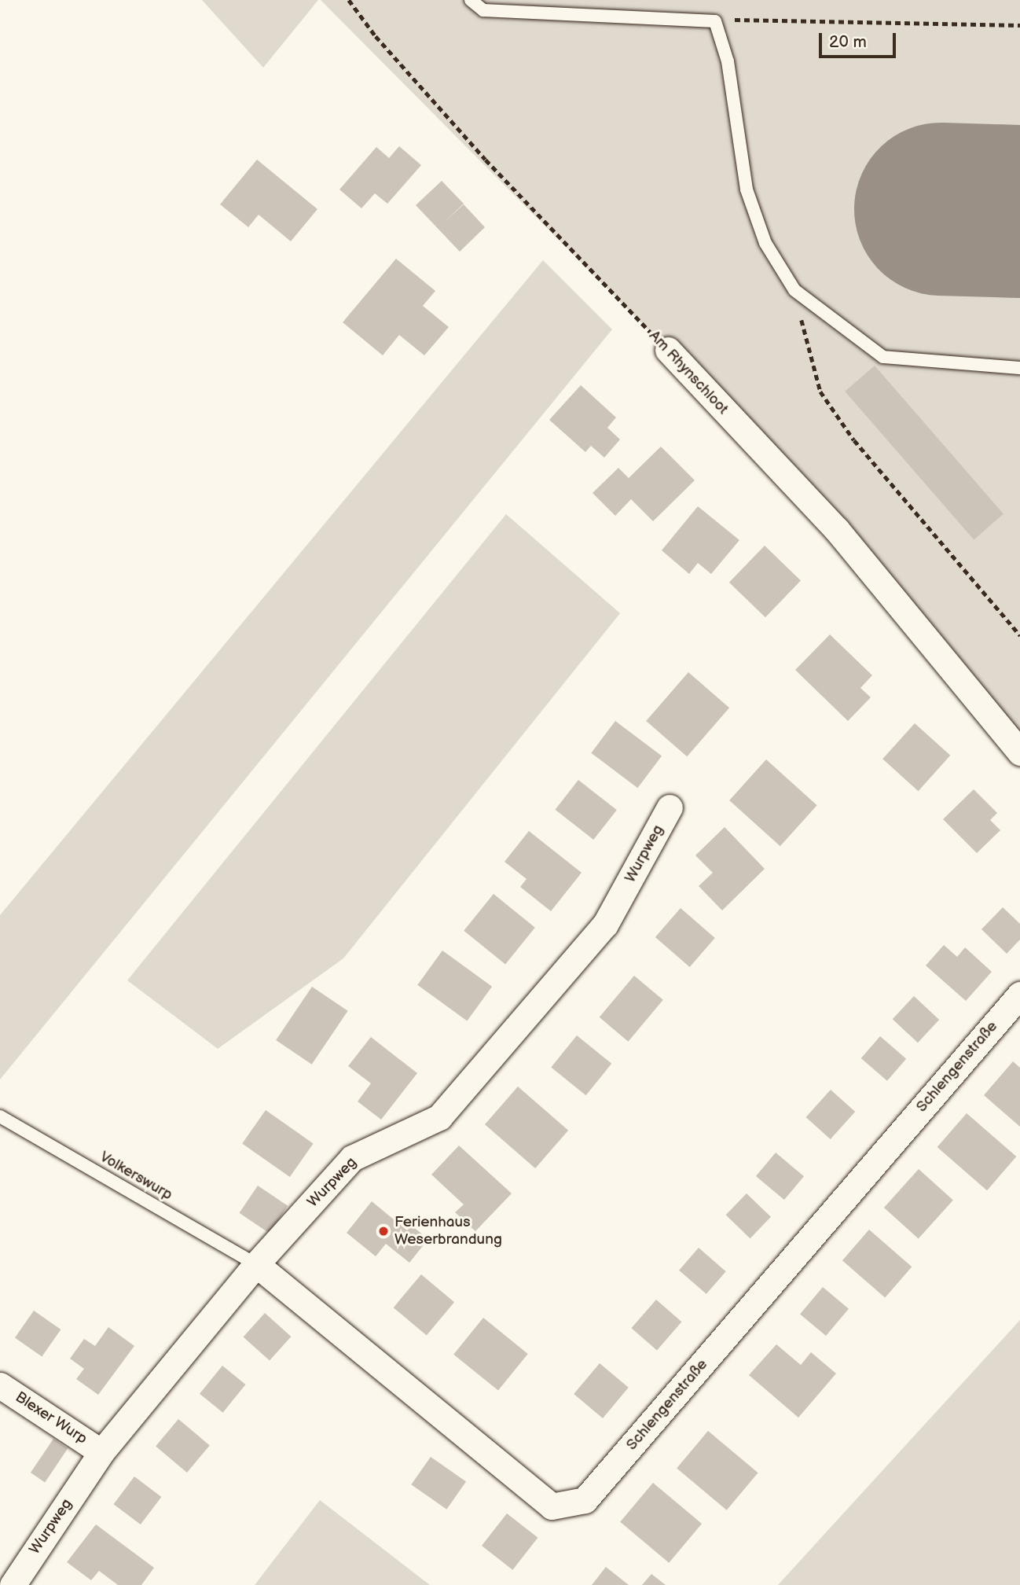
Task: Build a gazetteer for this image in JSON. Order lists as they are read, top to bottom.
{
  "streets": {
    "street": [
      "Am Rhynschloot",
      "Wurpweg",
      "Schlengenstraße",
      "Blexer Wurp"
    ],
    "lane": ["Volkerswurp"]
  },
  "crossings": [
    ["Wurpweg", "Schlengenstraße"],
    ["Wurpweg", "Volkerswurp"],
    ["Wurpweg", "Blexer Wurp"],
    ["Schlengenstraße", "Volkerswurp"]
  ],
  "places": ["Ferienhaus Weserbrandung"],
  "scale_bar": "20 m"
}
